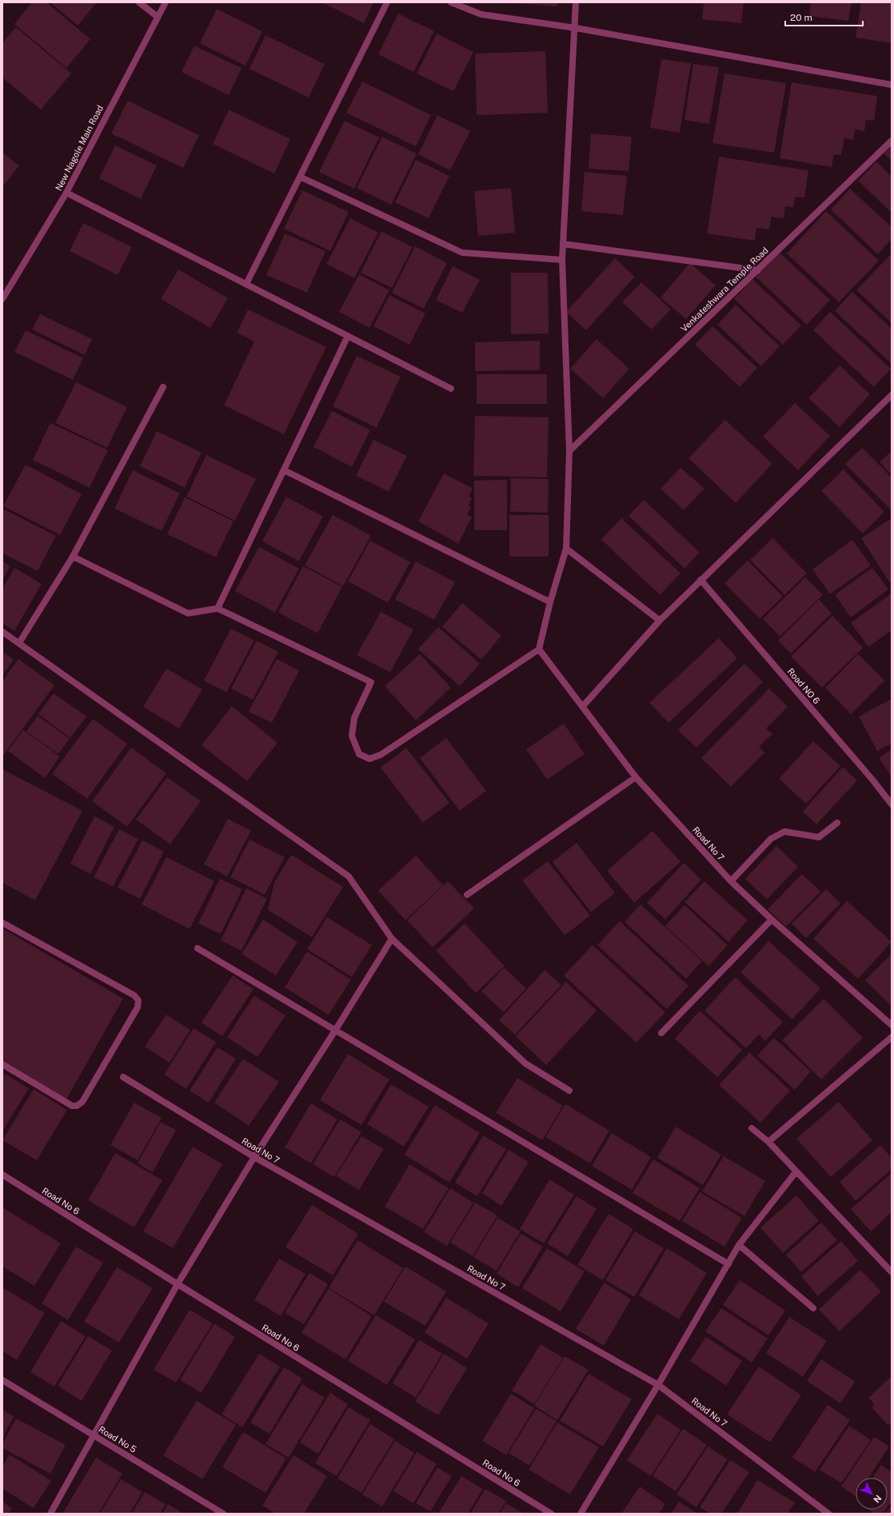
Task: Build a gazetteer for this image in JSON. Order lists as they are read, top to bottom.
{
  "streets": {
    "street": [
      "New Nagole Main Road",
      "Venkateshwara Temple Road",
      "Road NO 6",
      "Road No 7",
      "Road No 6",
      "Road No 5"
    ]
  },
  "scale_bar": "20 m",
  "north": "bottom right"
}
